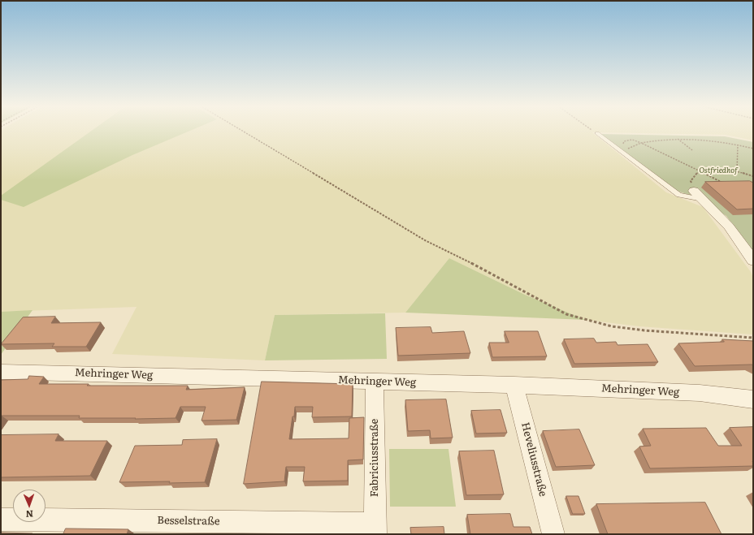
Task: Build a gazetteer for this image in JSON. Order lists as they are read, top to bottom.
{
  "streets": {
    "street": [
      "Mehringer Weg",
      "Fabriciusstraße",
      "Heveliusstraße",
      "Besselstraße"
    ]
  },
  "crossings": [
    ["Mehringer Weg", "Fabriciusstraße"],
    ["Mehringer Weg", "Heveliusstraße"],
    ["Fabriciusstraße", "Besselstraße"]
  ],
  "parks": ["Ostfriedhof"],
  "north": "bottom"
}
